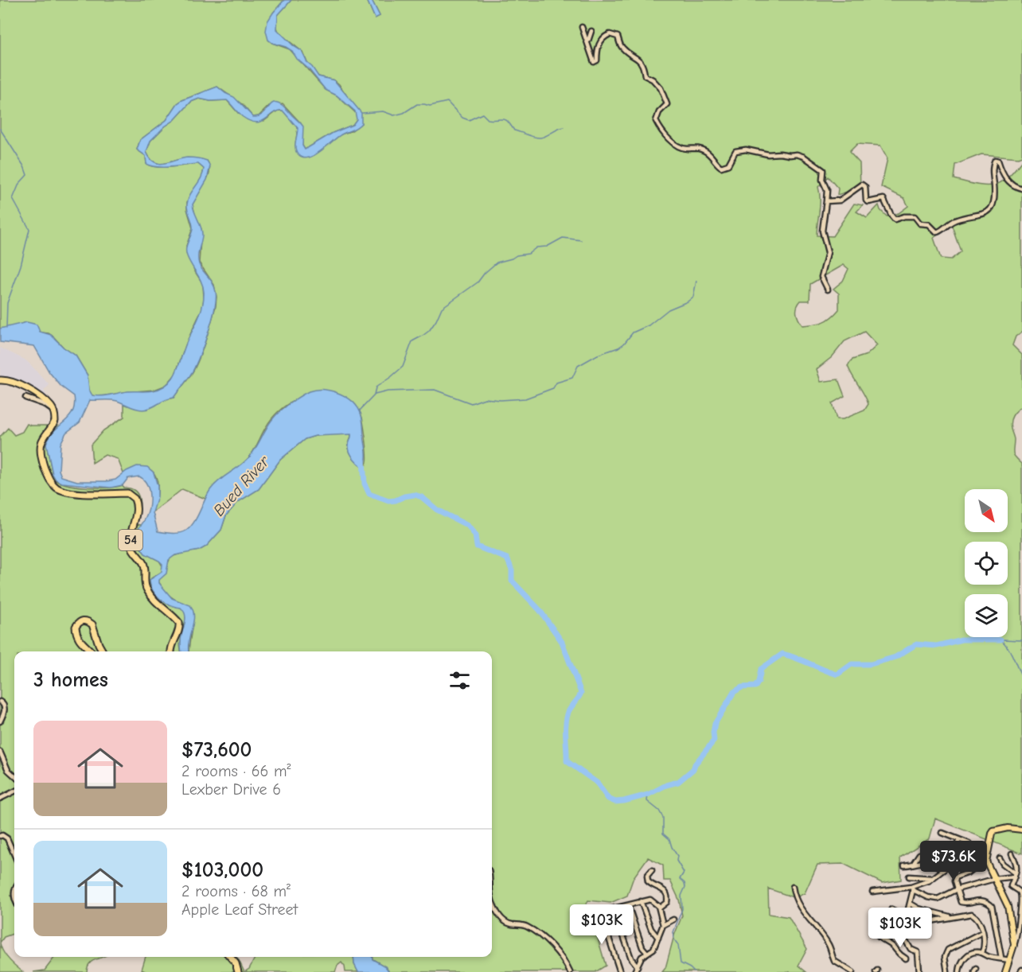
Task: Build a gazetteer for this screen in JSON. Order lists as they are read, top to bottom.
{
  "streets": {
    "highway": ["54"]
  },
  "water": ["Bued River"],
  "north": "bottom right",
  "page": {
    "heading": "3 homes",
    "list": [
      {
        "name": "$73,600",
        "note": "2 rooms · 66 m² · Lexber Drive 6"
      },
      {
        "name": "$103,000",
        "note": "2 rooms · 68 m² · Apple Leaf Street"
      }
    ],
    "price": ["$73.6K", "$103K", "$103K"]
  }
}
